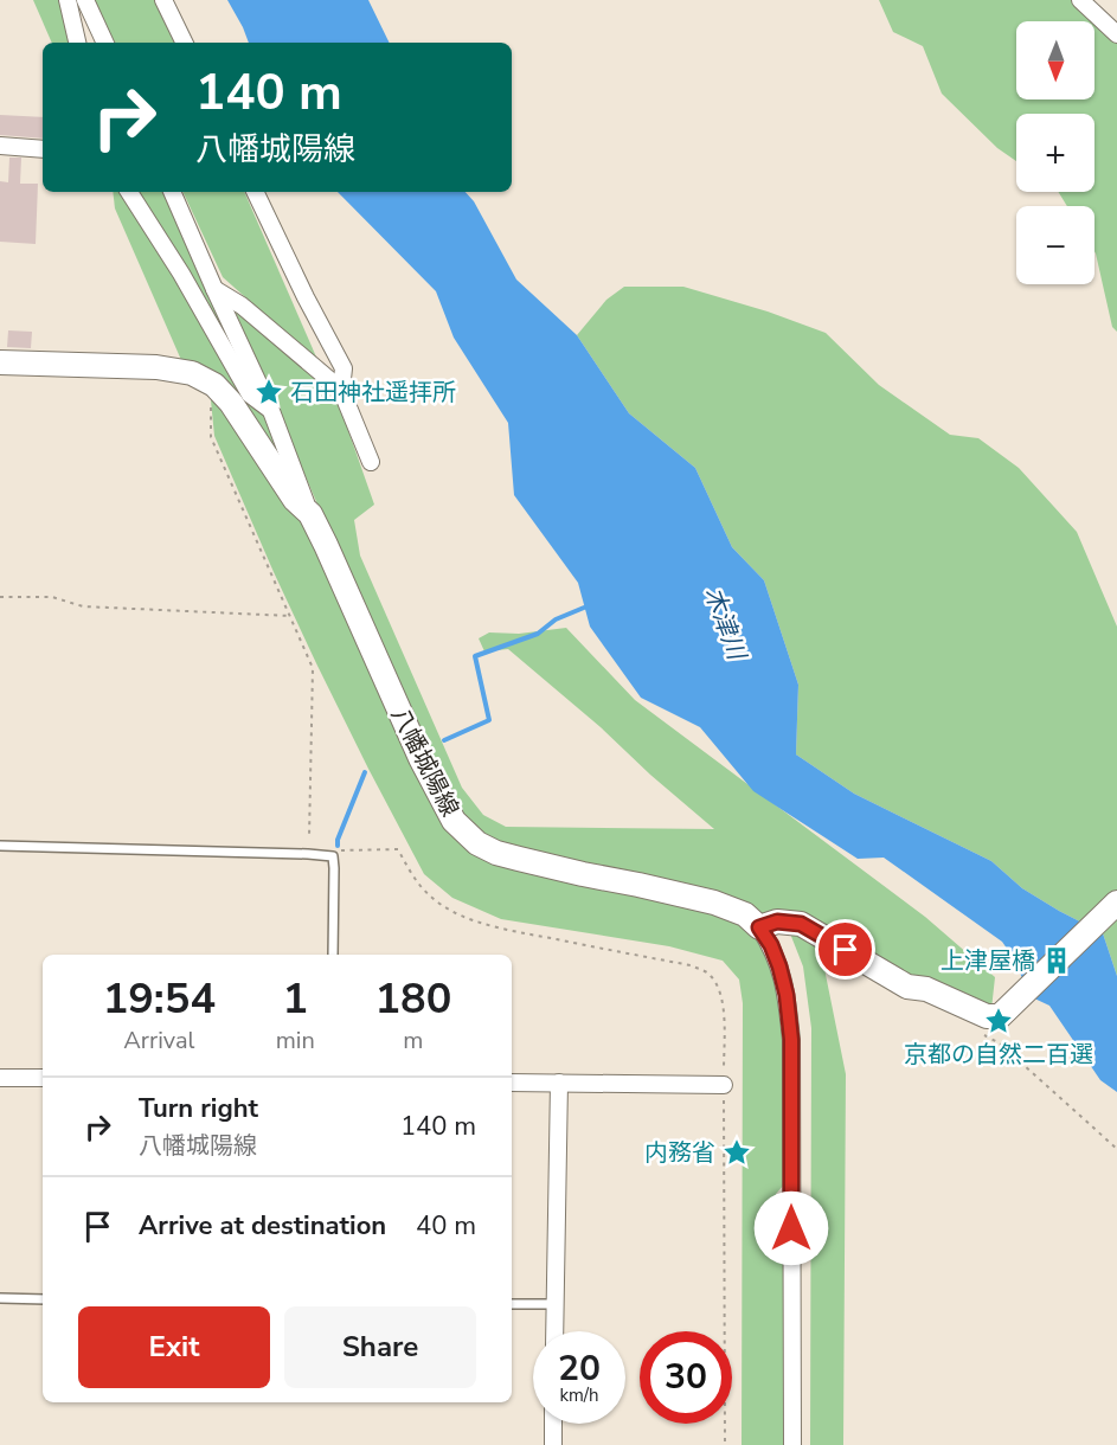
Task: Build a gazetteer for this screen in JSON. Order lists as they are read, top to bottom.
{
  "streets": {
    "main road": ["八幡城陽線"]
  },
  "water": ["木津川"],
  "places": {
    "place": ["石田神社遥拝所", "京都の自然二百選", "内務省"],
    "building": ["上津屋橋"]
  },
  "north": "bottom",
  "page": {
    "map_buttons": ["+", "−"],
    "turn": ["140 m", "八幡城陽線"],
    "eta": [
      "19:54",
      "Arrival",
      "1",
      "min",
      "180",
      "m"
    ],
    "list": [
      {
        "name": "Turn right",
        "note": "八幡城陽線",
        "value": "140 m"
      },
      {
        "name": "Arrive at destination",
        "value": "40 m"
      }
    ],
    "buttons": ["Exit", "Share"],
    "speed": "20 km/h",
    "limit": "30"
  }
}
